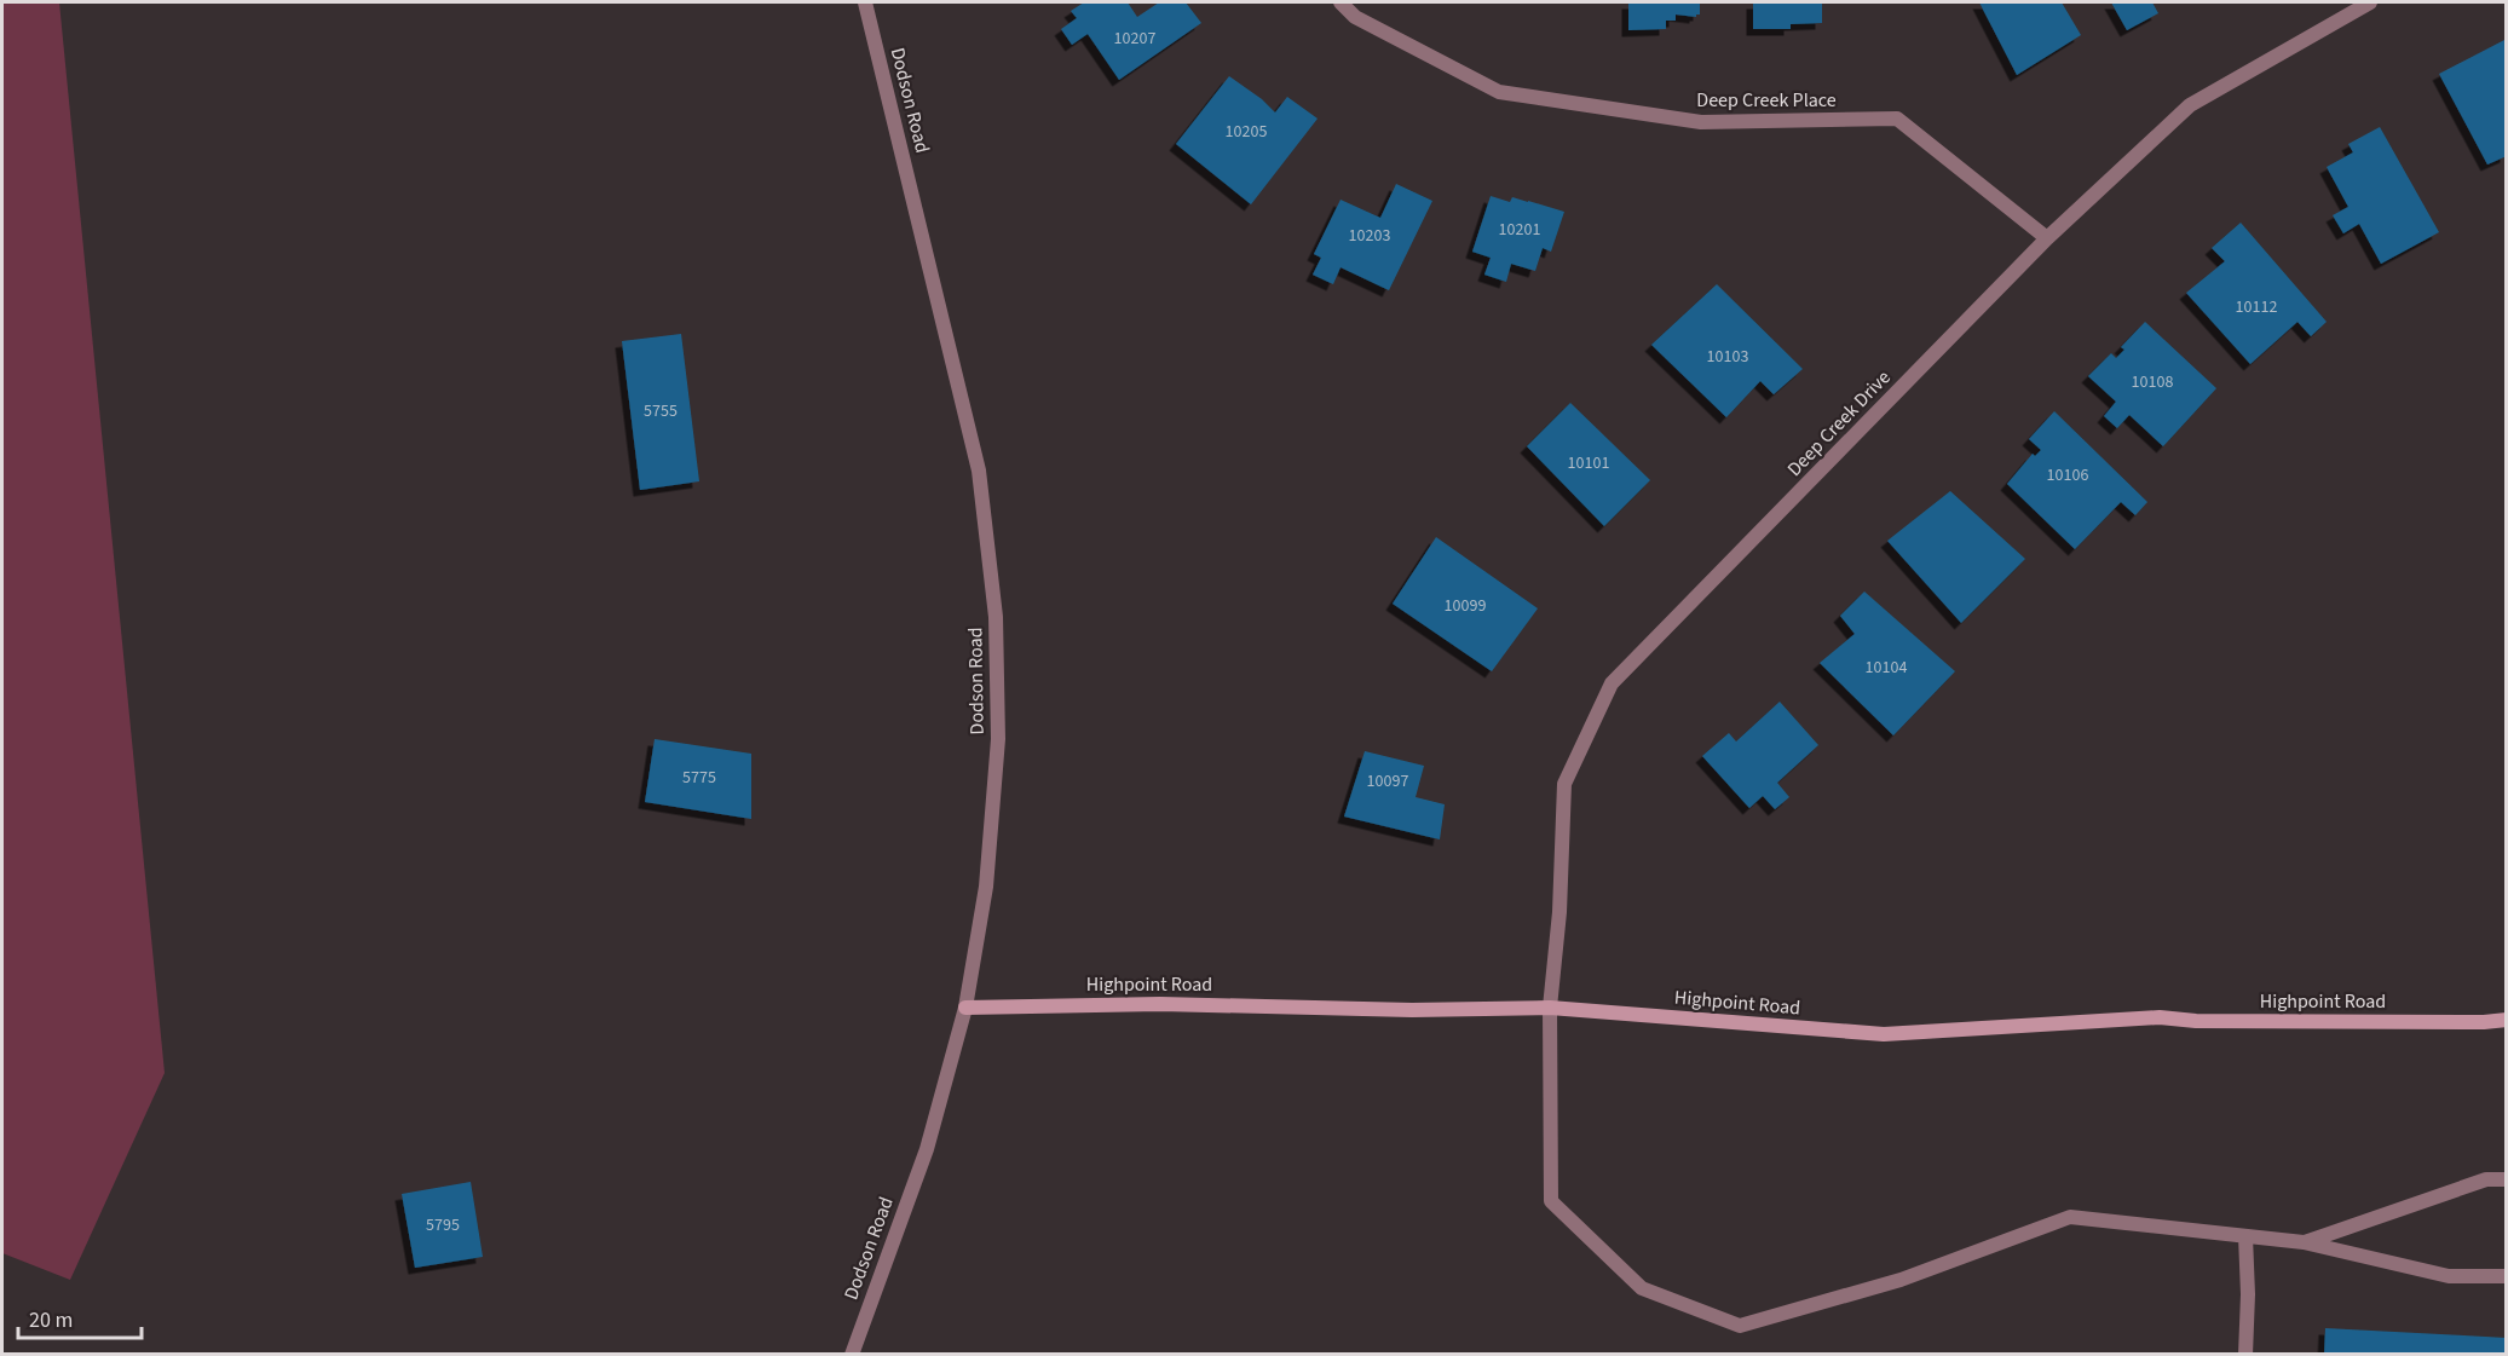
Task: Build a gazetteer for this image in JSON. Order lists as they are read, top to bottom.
{
  "streets": {
    "street": [
      "Dodson Road",
      "Deep Creek Place",
      "Deep Creek Drive",
      "Highpoint Road"
    ]
  },
  "crossings": [
    ["Dodson Road", "Highpoint Road"],
    ["Deep Creek Place", "Deep Creek Drive"],
    ["Deep Creek Drive", "Highpoint Road"]
  ],
  "house_numbers": [
    "10207",
    "10205",
    "10201",
    "10203",
    "10112",
    "10103",
    "10108",
    "5755",
    "10101",
    "10106",
    "10099",
    "10104",
    "5775",
    "10097",
    "5795"
  ],
  "scale_bar": "20 m"
}
